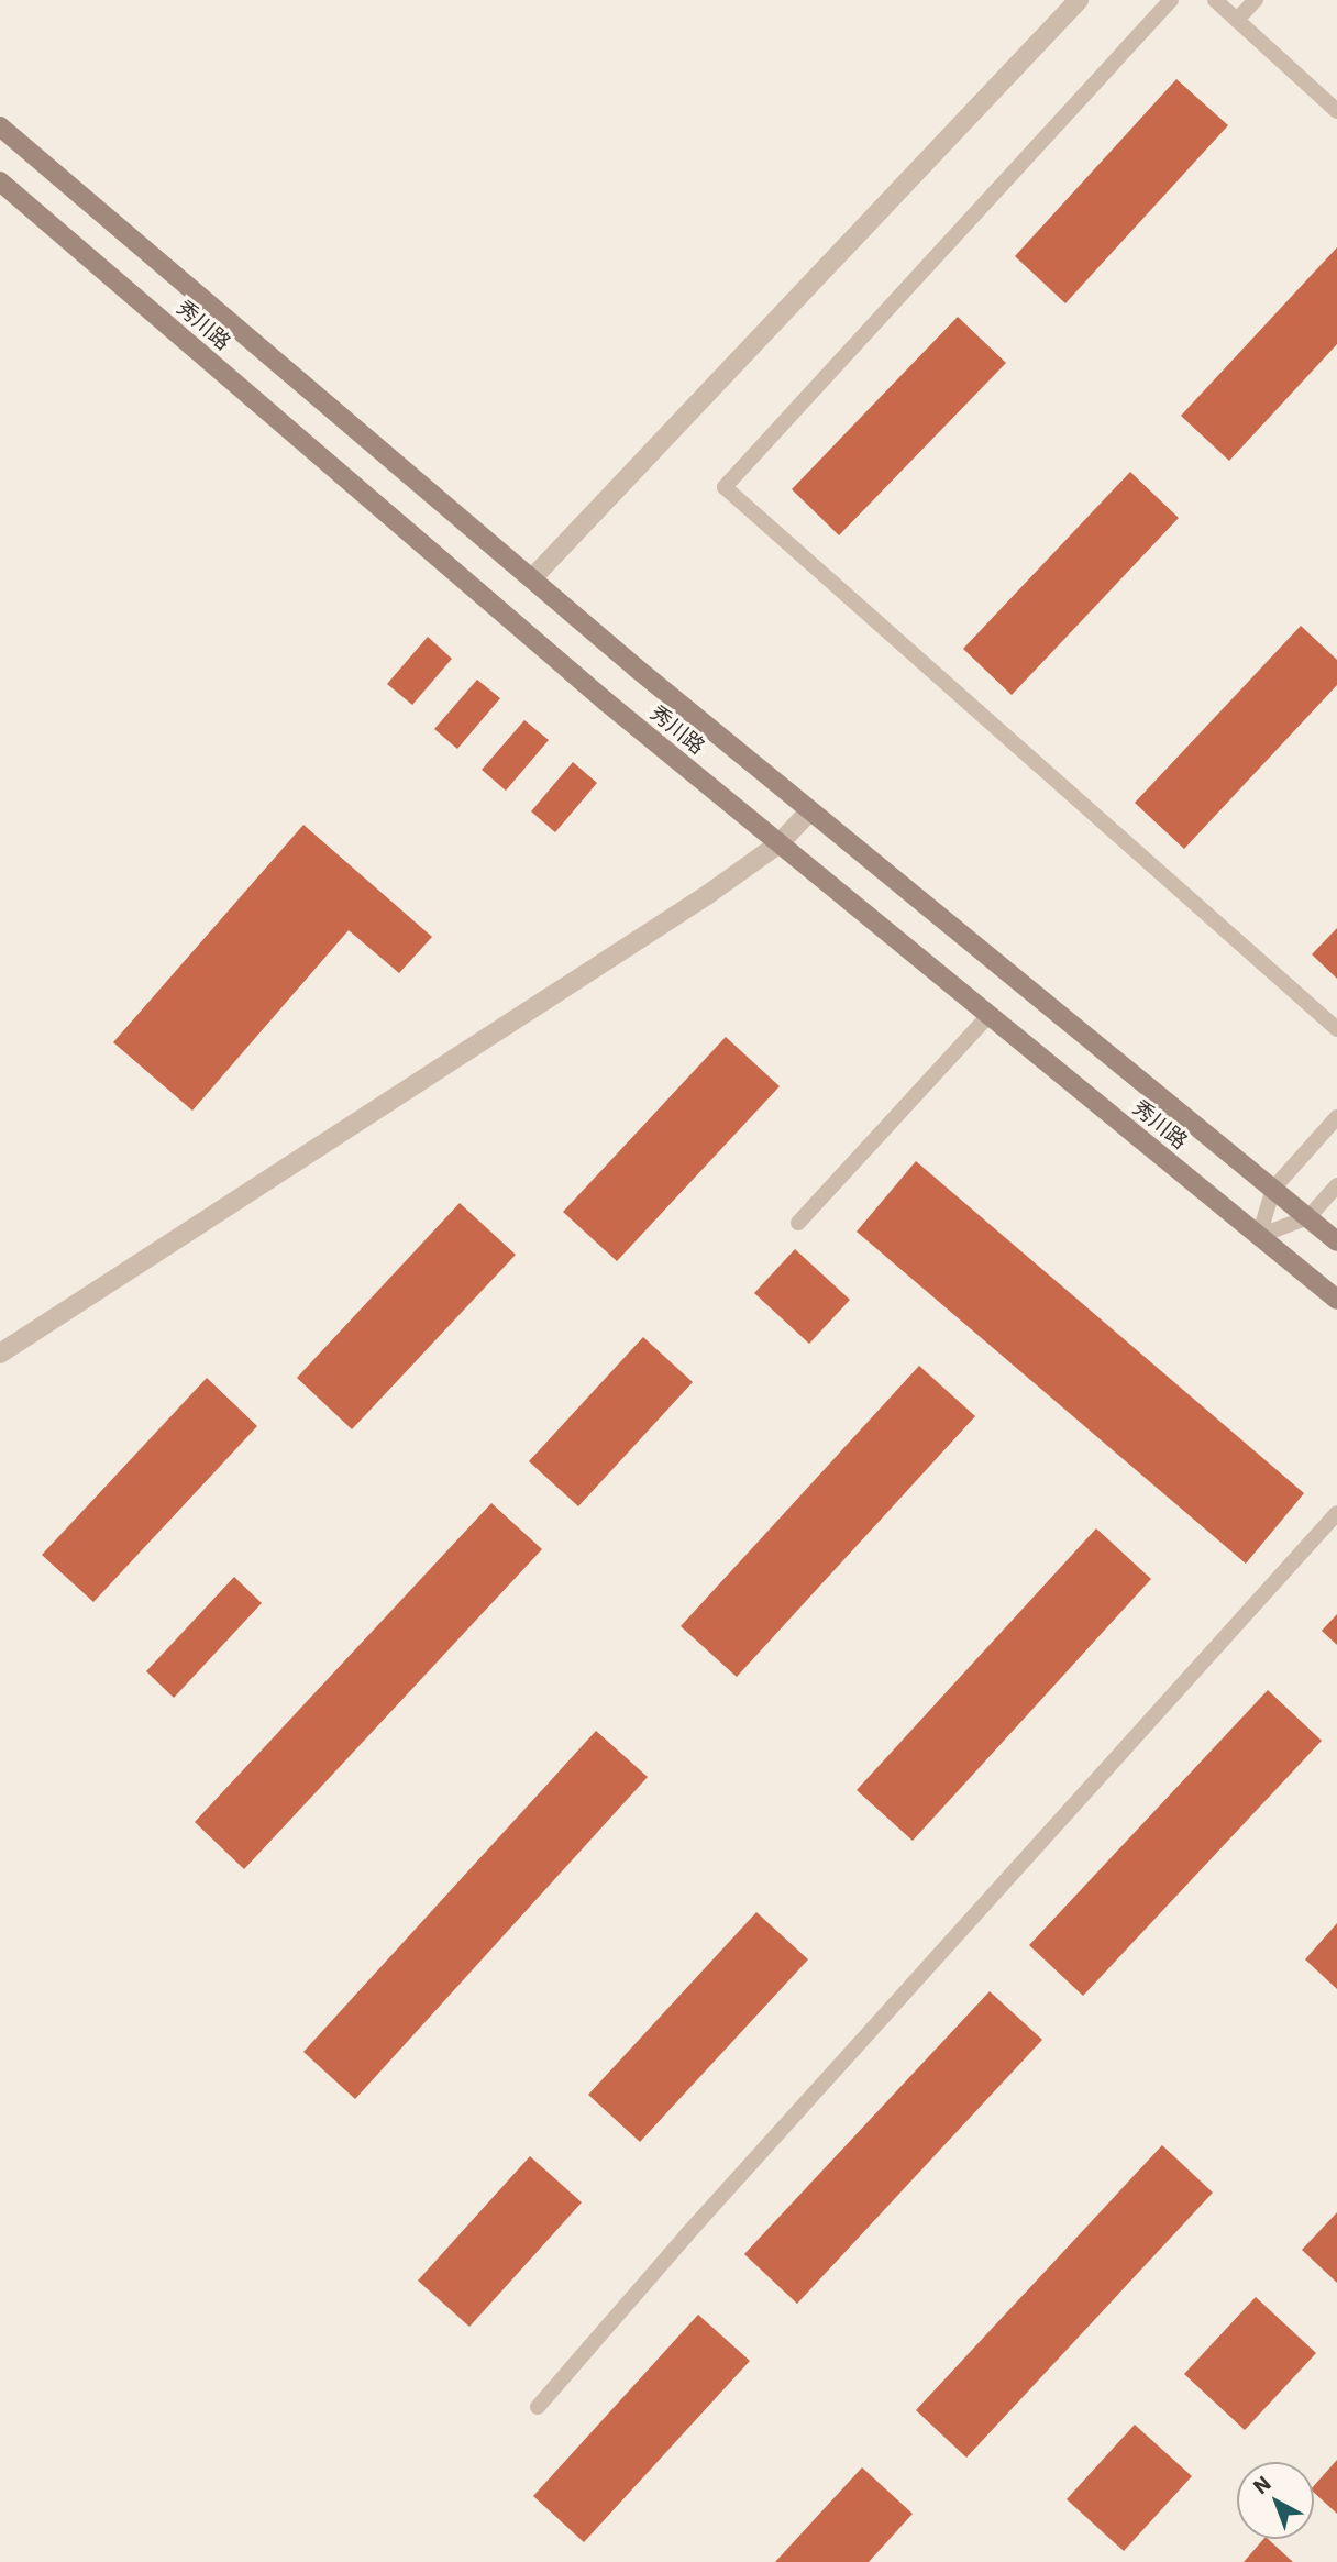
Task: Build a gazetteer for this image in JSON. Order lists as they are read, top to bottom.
{
  "streets": {
    "main road": ["秀川路"]
  },
  "north": "top left"
}
